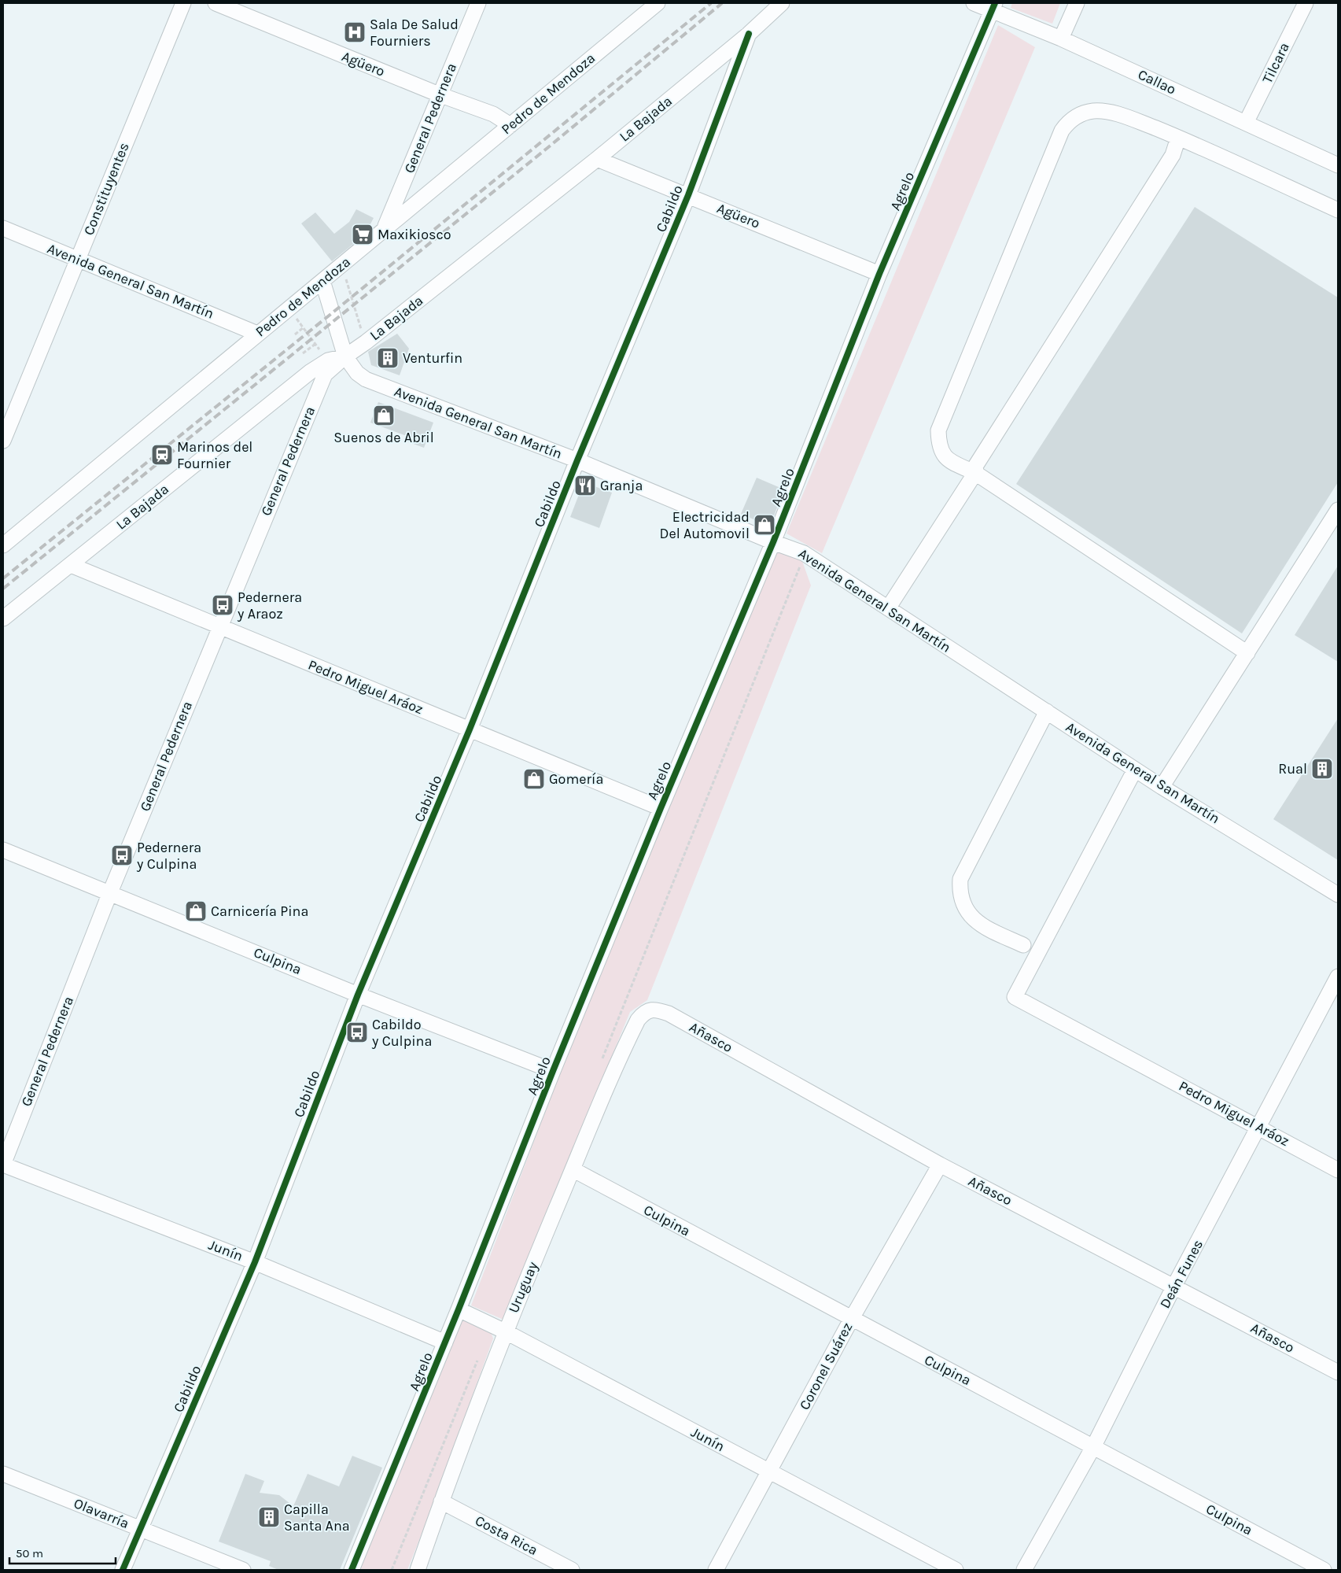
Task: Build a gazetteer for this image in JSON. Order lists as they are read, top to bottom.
{
  "streets": {
    "street": [
      "Tilcara",
      "Agüero",
      "Callao",
      "Pedro de Mendoza",
      "General Pedernera",
      "La Bajada",
      "Constituyentes",
      "Agrelo",
      "Cabildo",
      "Avenida General San Martín",
      "Pedro Miguel Aráoz",
      "Culpina",
      "Añasco",
      "Junín",
      "Deán Funes",
      "Uruguay",
      "Coronel Suárez",
      "Olavarría",
      "Costa Rica"
    ]
  },
  "crossings": [
    ["Tilcara", "Callao"],
    ["Agüero", "Pedro de Mendoza"],
    ["Agüero", "General Pedernera"],
    ["Agüero", "La Bajada"],
    ["Agüero", "Agrelo"],
    ["Agüero", "Cabildo"],
    ["Callao", "Agrelo"],
    ["Pedro de Mendoza", "General Pedernera"],
    ["Pedro de Mendoza", "Avenida General San Martín"],
    ["General Pedernera", "La Bajada"],
    ["General Pedernera", "Avenida General San Martín"],
    ["General Pedernera", "Pedro Miguel Aráoz"],
    ["General Pedernera", "Culpina"],
    ["General Pedernera", "Junín"],
    ["La Bajada", "Cabildo"],
    ["La Bajada", "Avenida General San Martín"],
    ["La Bajada", "Pedro Miguel Aráoz"],
    ["Constituyentes", "Avenida General San Martín"],
    ["Agrelo", "Avenida General San Martín"],
    ["Agrelo", "Pedro Miguel Aráoz"],
    ["Agrelo", "Culpina"],
    ["Agrelo", "Junín"],
    ["Cabildo", "Avenida General San Martín"],
    ["Cabildo", "Pedro Miguel Aráoz"],
    ["Cabildo", "Culpina"],
    ["Cabildo", "Junín"],
    ["Cabildo", "Olavarría"],
    ["Avenida General San Martín", "Pedro Miguel Aráoz"],
    ["Pedro Miguel Aráoz", "Deán Funes"],
    ["Culpina", "Deán Funes"],
    ["Culpina", "Uruguay"],
    ["Culpina", "Coronel Suárez"],
    ["Añasco", "Deán Funes"],
    ["Añasco", "Uruguay"],
    ["Añasco", "Coronel Suárez"],
    ["Junín", "Uruguay"],
    ["Junín", "Coronel Suárez"],
    ["Uruguay", "Costa Rica"]
  ],
  "places": {
    "hospital": ["Sala De Salud Fourniers"],
    "supermarket": ["Maxikiosco"],
    "building": ["Venturfin", "Rual", "Capilla Santa Ana"],
    "shop": [
      "Suenos de Abril",
      "Electricidad Del Automovil",
      "Gomería",
      "Carnicería Pina"
    ],
    "station": ["Marinos del Fournier"],
    "restaurant": ["Granja"],
    "bus stop": ["Pedernera y Araoz", "Pedernera y Culpina", "Cabildo y Culpina"]
  },
  "scale_bar": "50 m"
}
